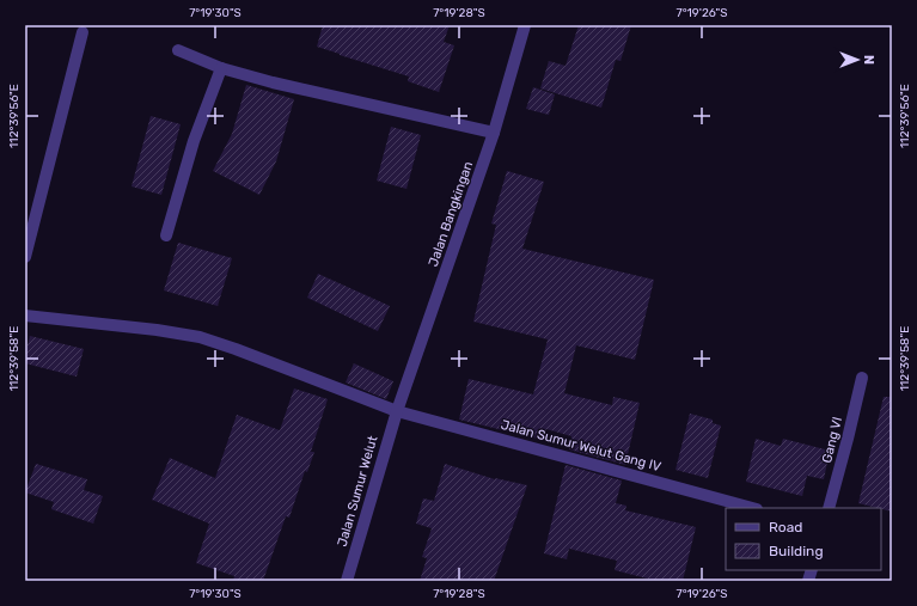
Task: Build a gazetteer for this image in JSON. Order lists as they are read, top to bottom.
{
  "streets": {
    "street": [
      "Jalan Bangkingan",
      "Gang VI",
      "Jalan Sumur Welut Gang IV",
      "Jalan Sumur Welut"
    ]
  },
  "crossings": [
    ["Jalan Bangkingan", "Jalan Sumur Welut Gang IV"],
    ["Jalan Bangkingan", "Jalan Sumur Welut"],
    ["Jalan Sumur Welut Gang IV", "Jalan Sumur Welut"]
  ],
  "legend": ["Road", "Building"],
  "north": "right",
  "coordinates": [
    "7°19'30\"S",
    "7°19'28\"S",
    "7°19'26\"S",
    "112°39'56\"E",
    "112°39'58\"E"
  ]
}
